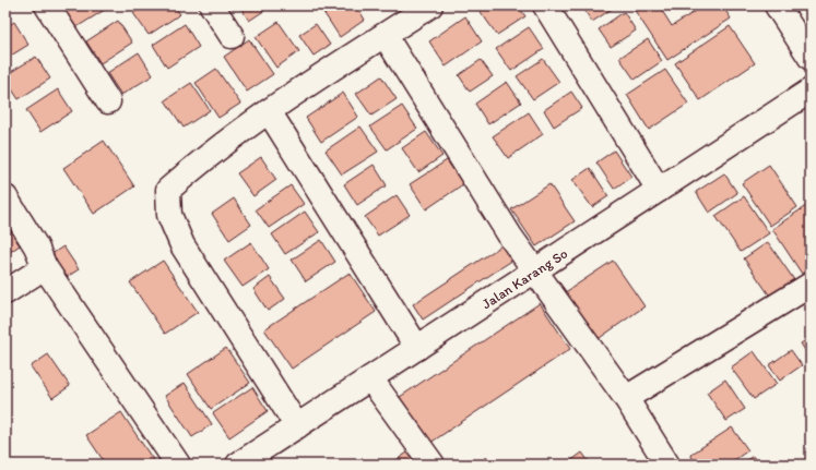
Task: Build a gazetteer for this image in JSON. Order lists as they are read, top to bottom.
{
  "streets": {
    "street": ["Jalan Karang So"]
  }
}
